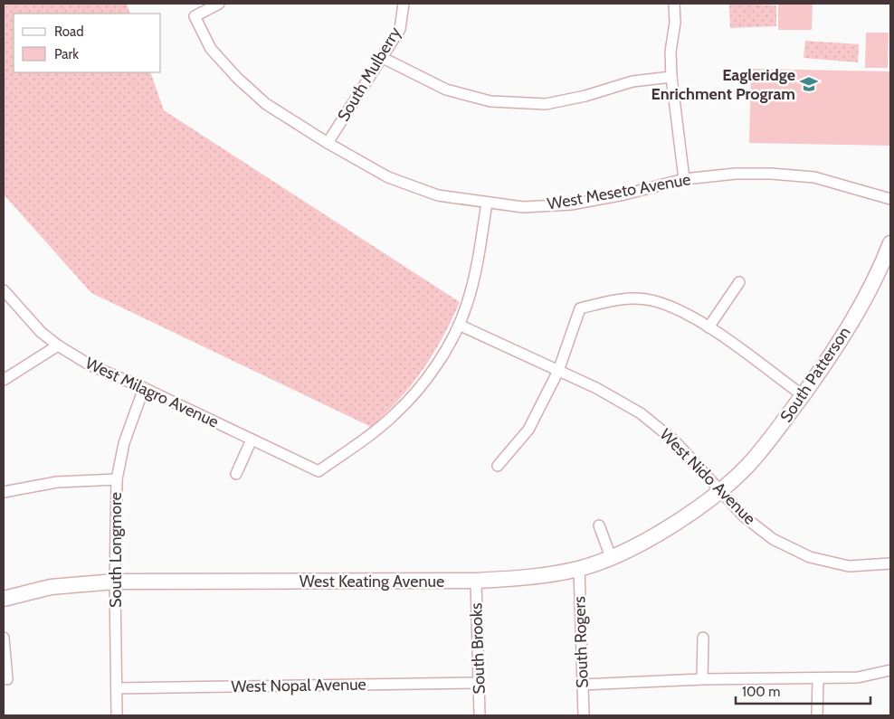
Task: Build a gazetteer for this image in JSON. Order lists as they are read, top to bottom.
{
  "streets": {
    "street": [
      "South Mulberry",
      "West Meseto Avenue",
      "South Patterson",
      "West Milagro Avenue",
      "West Nido Avenue",
      "South Longmore",
      "West Keating Avenue",
      "South Rogers",
      "South Brooks",
      "West Nopal Avenue"
    ]
  },
  "crossings": [
    ["South Mulberry", "West Meseto Avenue"],
    ["South Patterson", "West Nido Avenue"],
    ["South Patterson", "West Keating Avenue"],
    ["West Milagro Avenue", "West Nido Avenue"],
    ["West Milagro Avenue", "South Longmore"],
    ["West Nido Avenue", "West Keating Avenue"],
    ["South Longmore", "West Keating Avenue"],
    ["South Longmore", "West Nopal Avenue"],
    ["West Keating Avenue", "South Rogers"],
    ["West Keating Avenue", "South Brooks"],
    ["South Brooks", "West Nopal Avenue"]
  ],
  "places": {
    "school or university": ["Eagleridge Enrichment Program"]
  },
  "legend": ["Road", "Park"],
  "scale_bar": "100 m"
}
